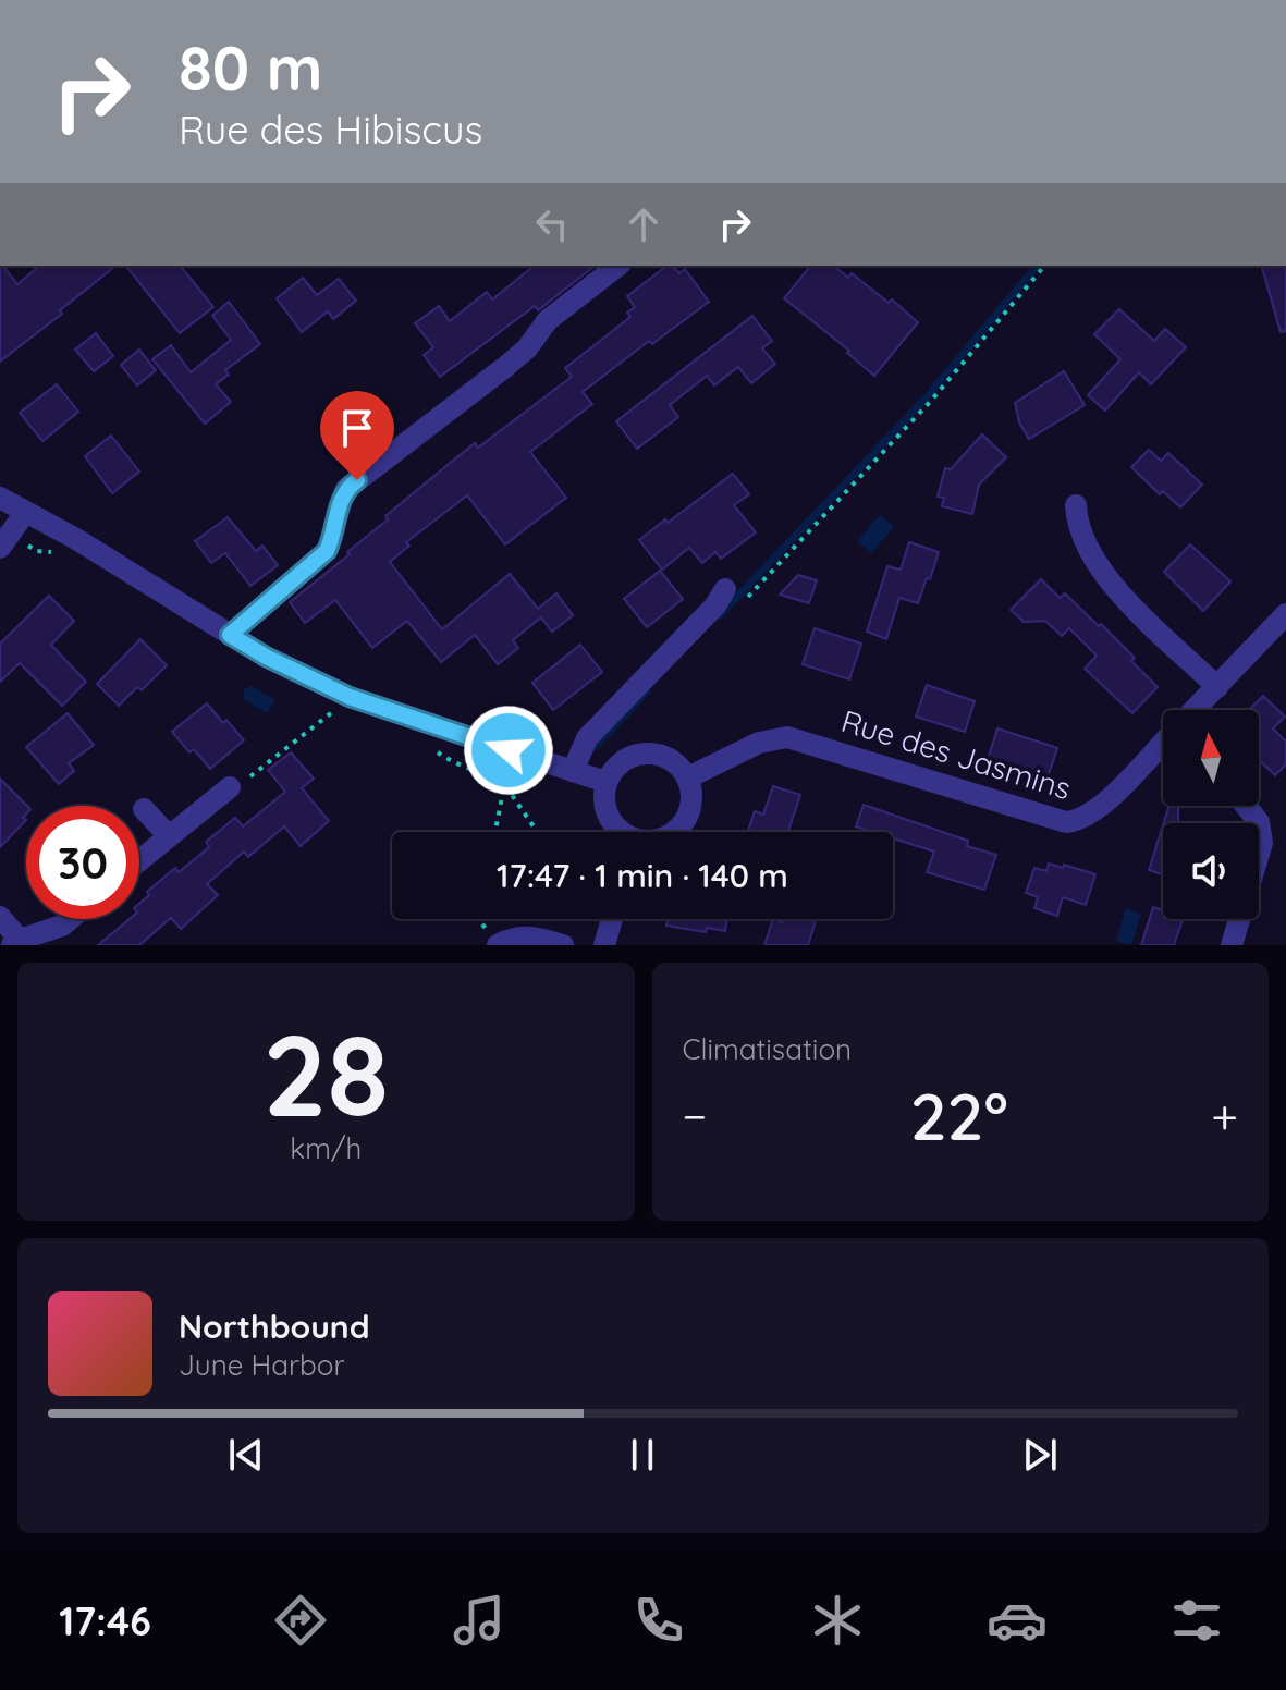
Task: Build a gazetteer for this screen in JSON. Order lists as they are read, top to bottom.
{
  "streets": {
    "street": ["Rue des Jasmins"]
  },
  "north": "top",
  "page": {
    "turn": ["80 m", "Rue des Hibiscus"],
    "limit": "30",
    "trip": "17:47 · 1 min · 140 m",
    "tile": [
      ["28", "km/h"],
      "Climatisation"
    ],
    "heat": ["−", "22°", "+"],
    "song": ["Northbound", "June Harbor"],
    "tabs": "17:46"
  }
}
